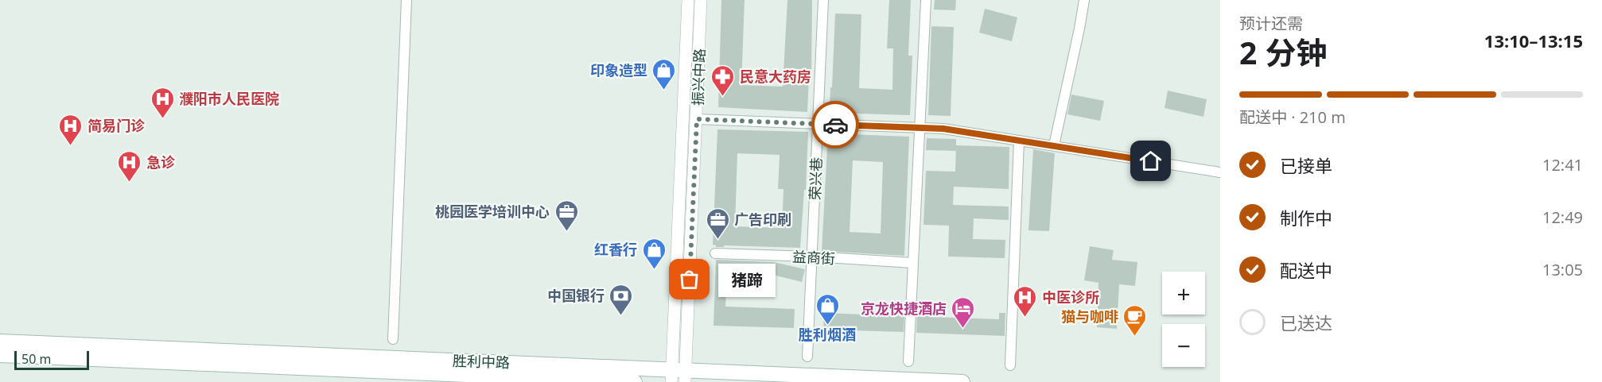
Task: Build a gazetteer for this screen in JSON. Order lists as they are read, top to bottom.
{
  "streets": {
    "main road": ["胜利中路"],
    "street": ["振兴中路", "荣兴巷", "益商街"]
  },
  "crossings": [
    ["振兴中路", "胜利中路"],
    ["荣兴巷", "益商街"]
  ],
  "places": {
    "shop": ["印象造型", "红香行", "胜利烟酒"],
    "pharmacy": ["民意大药房"],
    "hospital": [
      "濮阳市人民医院",
      "简易门诊",
      "急诊",
      "中医诊所"
    ],
    "office": ["桃园医学培训中心", "广告印刷"],
    "other": ["猪蹄"],
    "bank": ["中国银行"],
    "hotel": ["京龙快捷酒店"],
    "cafe": ["猫与咖啡"]
  },
  "scale_bar": "50 m",
  "page": {
    "heading": ["2 分钟", "预计还需", "13:10–13:15"],
    "bar": "配送中 · 210 m",
    "list": [
      ["已接单", "12:41"],
      ["制作中", "12:49"],
      ["配送中", "13:05"],
      "已送达"
    ],
    "bubble": "猪蹄",
    "map_buttons": ["+", "−"],
    "scale": "50 m"
  }
}
